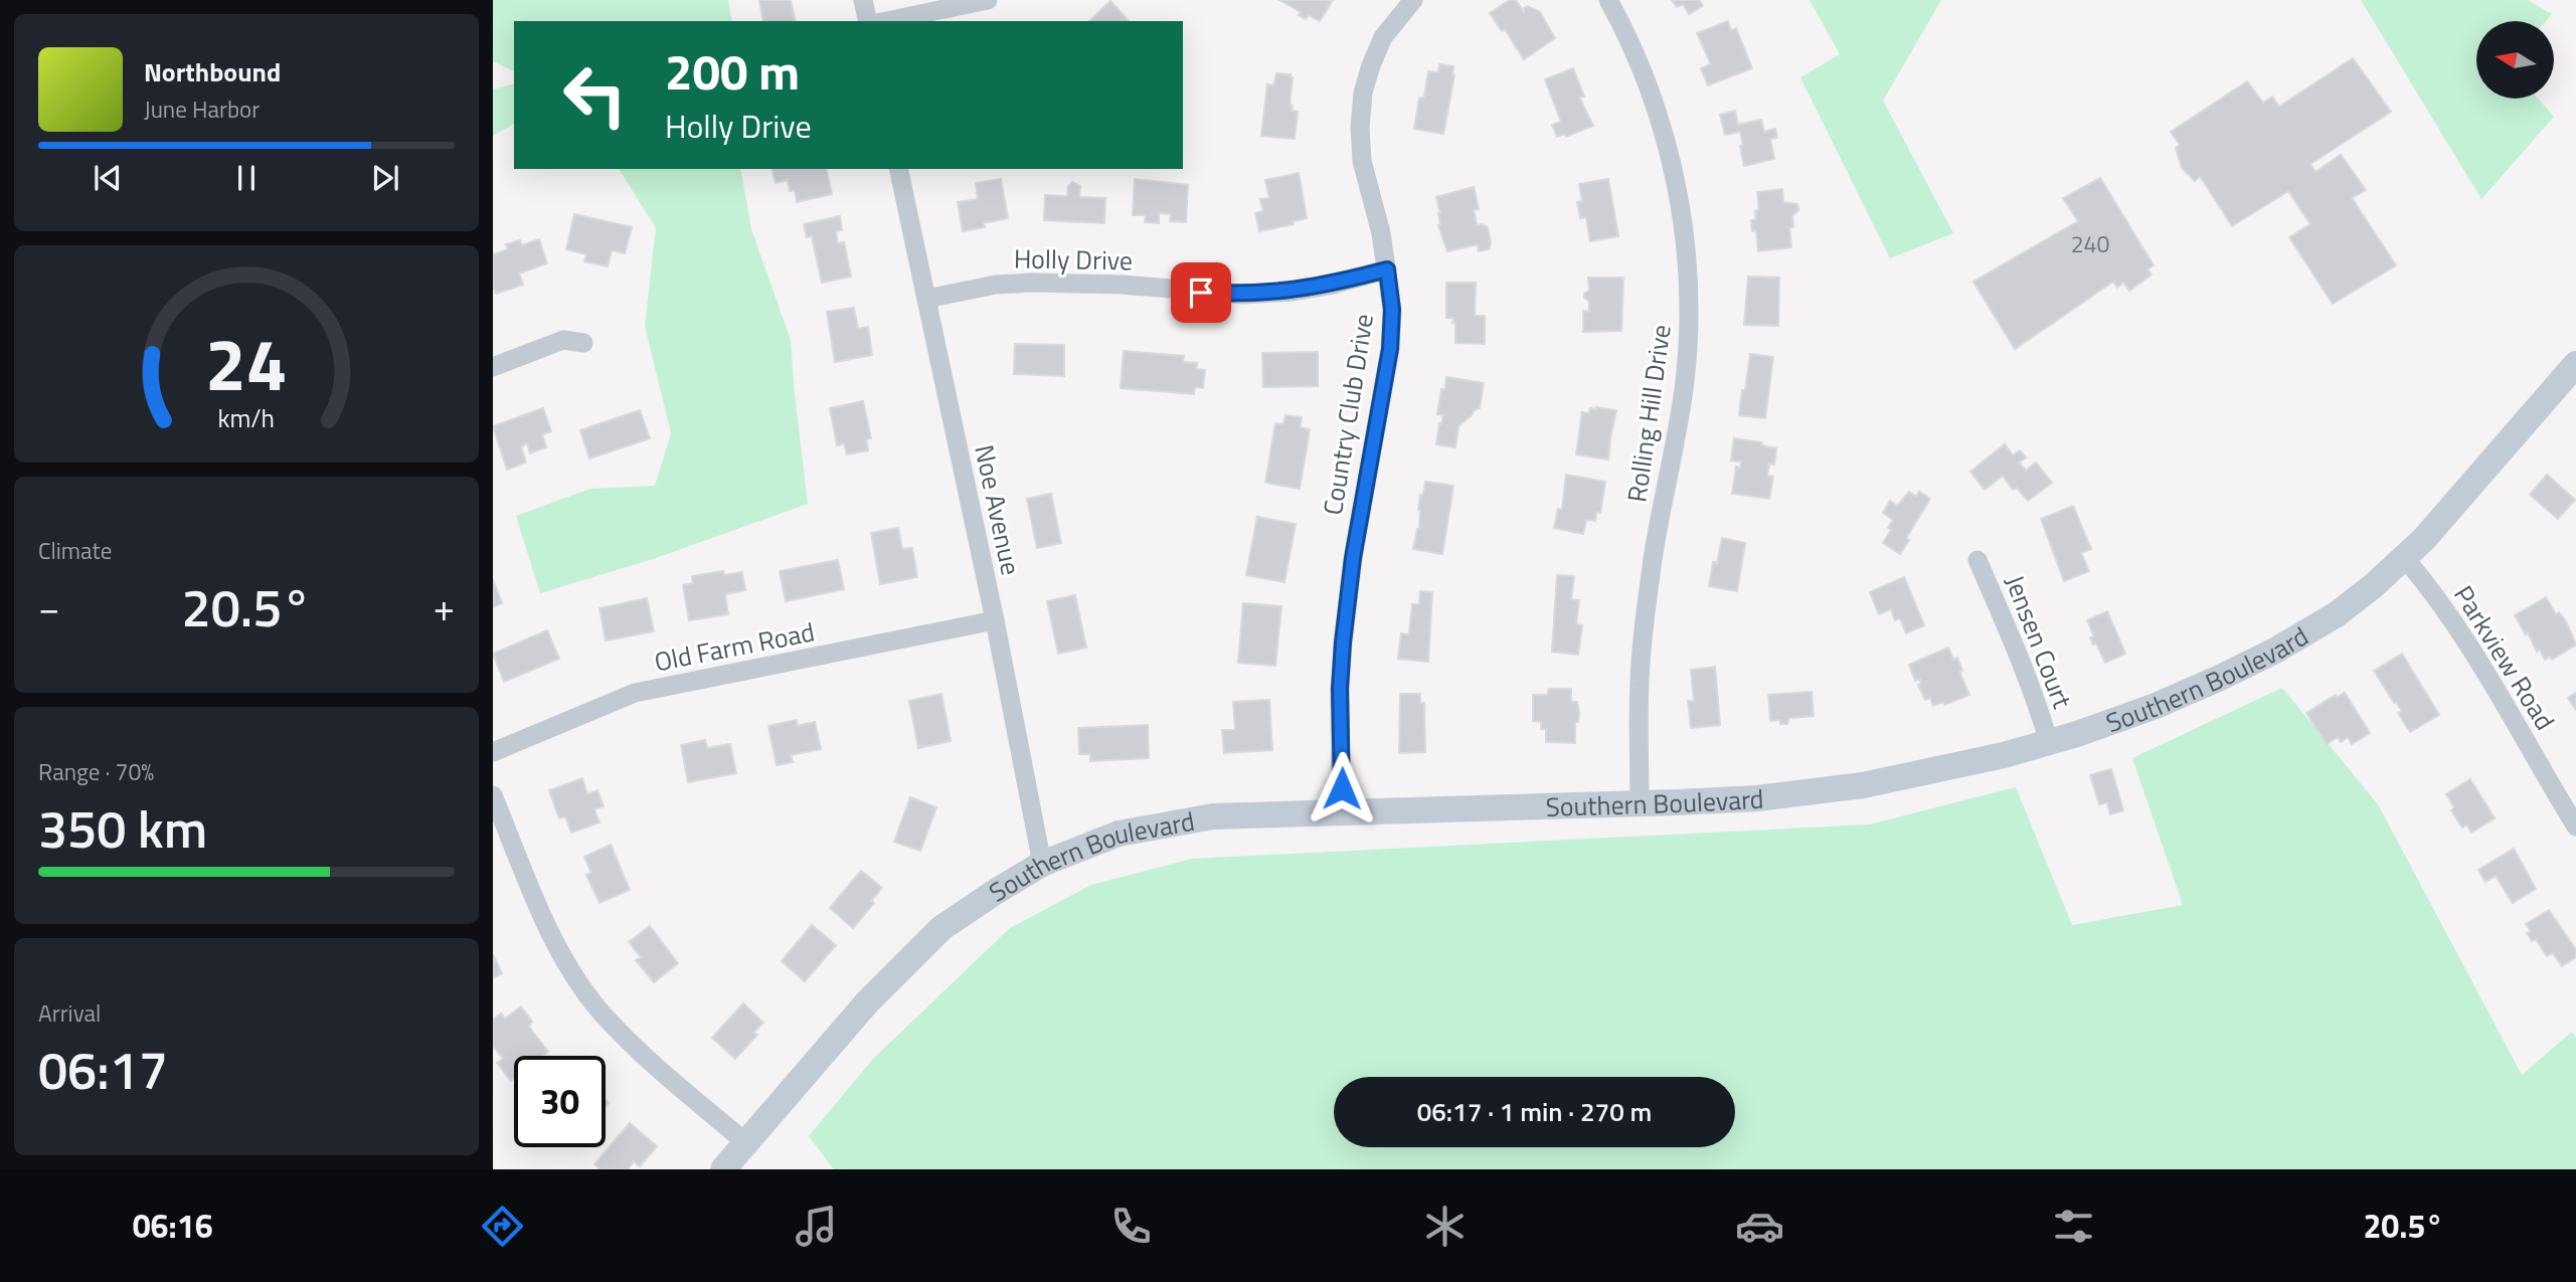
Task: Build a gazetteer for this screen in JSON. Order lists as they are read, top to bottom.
{
  "streets": {
    "main road": ["Southern Boulevard"],
    "street": [
      "Holly Drive",
      "Rolling Hill Drive",
      "Country Club Drive",
      "Noe Avenue",
      "Jensen Court",
      "Old Farm Road",
      "Parkview Road"
    ]
  },
  "crossings": [
    ["Holly Drive", "Country Club Drive"],
    ["Holly Drive", "Noe Avenue"],
    ["Rolling Hill Drive", "Southern Boulevard"],
    ["Country Club Drive", "Southern Boulevard"],
    ["Noe Avenue", "Old Farm Road"],
    ["Noe Avenue", "Southern Boulevard"],
    ["Jensen Court", "Southern Boulevard"],
    ["Parkview Road", "Southern Boulevard"]
  ],
  "house_numbers": ["240"],
  "north": "left",
  "page": {
    "turn": ["200 m", "Holly Drive"],
    "song": ["Northbound", "June Harbor"],
    "tile": [
      "Climate",
      ["Range · 70%", "350 km"],
      ["Arrival", "06:17"]
    ],
    "heat": ["−", "20.5°", "+"],
    "limit": "30",
    "trip": "06:17 · 1 min · 270 m",
    "tabs": ["06:16", "20.5°"],
    "gauge": ["24", "km/h"]
  }
}
